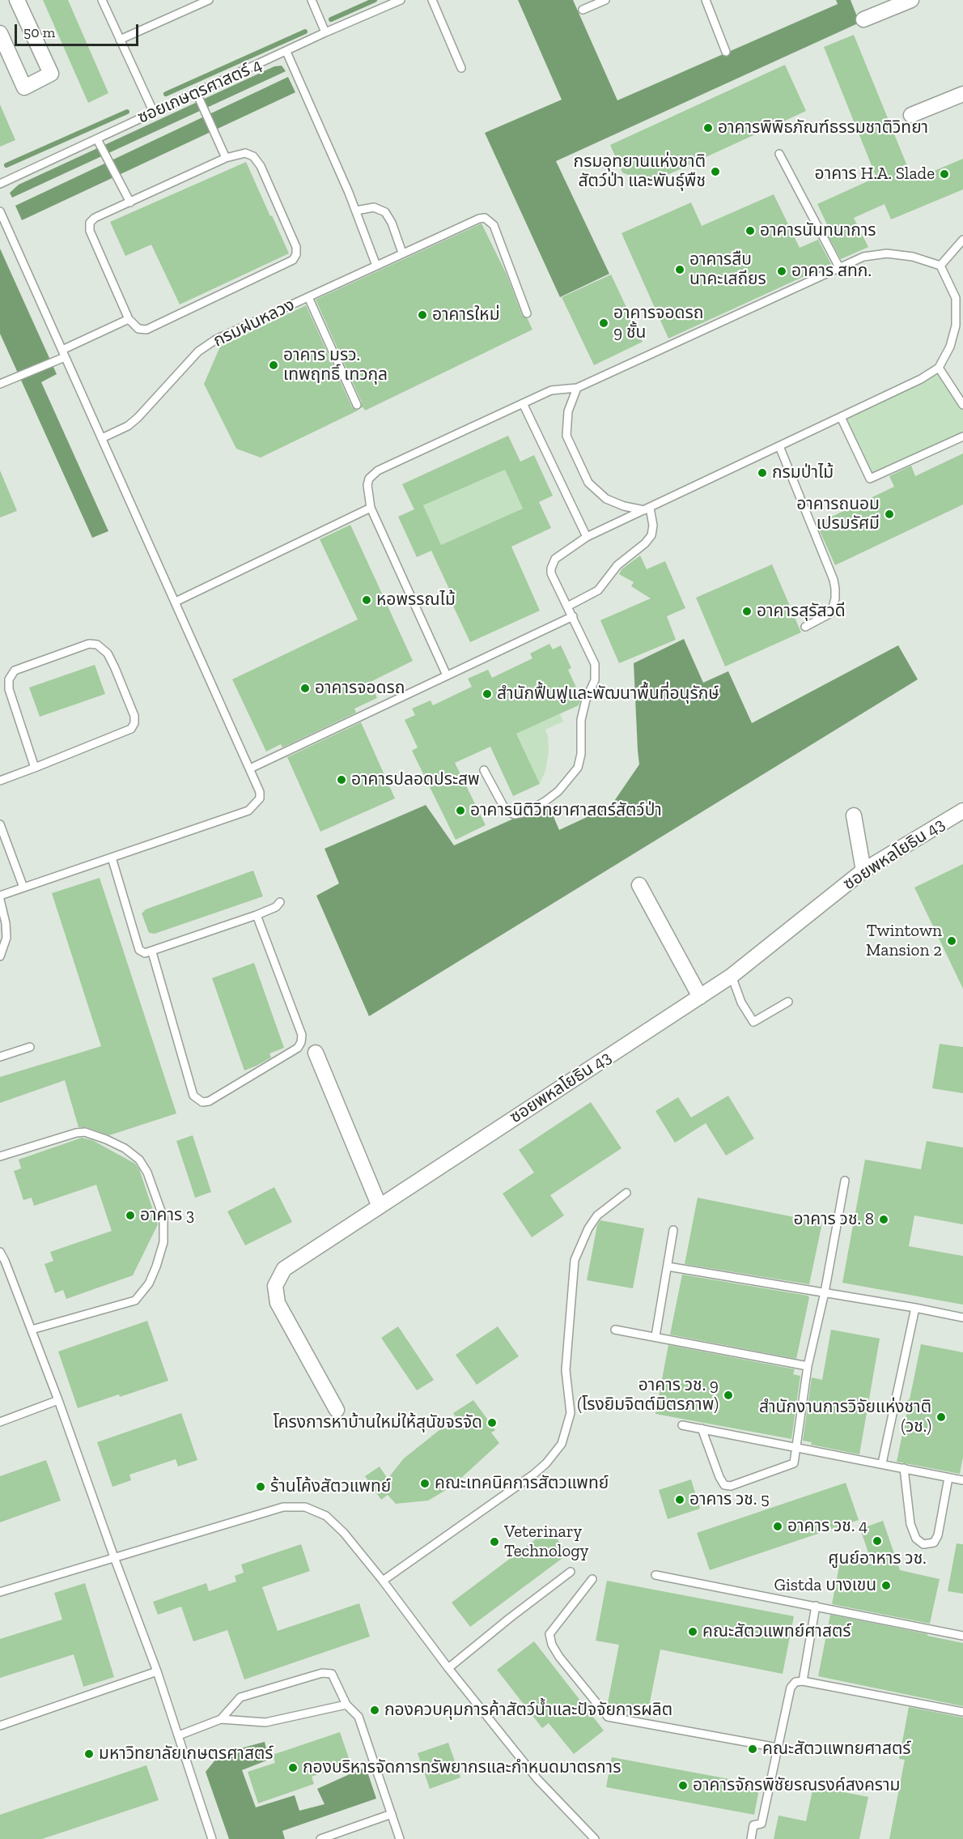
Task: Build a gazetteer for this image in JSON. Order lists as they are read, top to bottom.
{
  "streets": {
    "street": ["ซอยพหลโยธิน 43"],
    "lane": ["ซอยเกษตรศาสตร์ 4", "กรมฝนหลวง"]
  },
  "places": [
    "อาคารพิพิธภัณฑ์ธรรมชาติวิทยา",
    "กรมอุทยานแห่งชาติ สัตว์ป่า และพันธุ์พืช",
    "อาคาร H.A. Slade",
    "อาคารนันทนาการ",
    "อาคารสืบ นาคะเสถียร",
    "อาคาร สทก.",
    "อาคารใหม่",
    "อาคารจอดรถ 9 ชั้น",
    "อาคาร มรว. เทพฤทธิ์ เทวกุล",
    "กรมป่าไม้",
    "อาคารถนอม เปรมรัศมี",
    "หอพรรณไม้",
    "อาคารสุรัสวดี",
    "อาคารจอดรถ",
    "สำนักฟื้นฟูและพัฒนาพื้นที่อนุรักษ์",
    "อาคารปลอดประสพ",
    "อาคารนิติวิทยาศาสตร์สัตว์ป่า",
    "Twintown Mansion 2",
    "อาคาร 3",
    "อาคาร วช. 8",
    "อาคาร วช. 9 (โรงยิมจิตต์มิตรภาพ)",
    "สำนักงานการวิจัยแห่งชาติ (วช.)",
    "โครงการหาบ้านใหม่ให้สุนัขจรจัด",
    "คณะเทคนิคการสัตวแพทย์",
    "ร้านโค้งสัตวแพทย์",
    "อาคาร วช. 5",
    "อาคาร วช. 4",
    "ศูนย์อาหาร วช.",
    "Veterinary Technology",
    "Gistda บางเขน",
    "คณะสัตวแพทย์ศาสตร์",
    "กองควบคุมการค้าสัตว์น้ำและปัจจัยการผลิต",
    "คณะสัตวแพทยศาสตร์",
    "มหาวิทยาลัยเกษตรศาสตร์",
    "กองบริหารจัดการทรัพยากรและกำหนดมาตรการ",
    "อาคารจักรพิชัยรณรงค์สงคราม"
  ],
  "scale_bar": "50 m"
}
